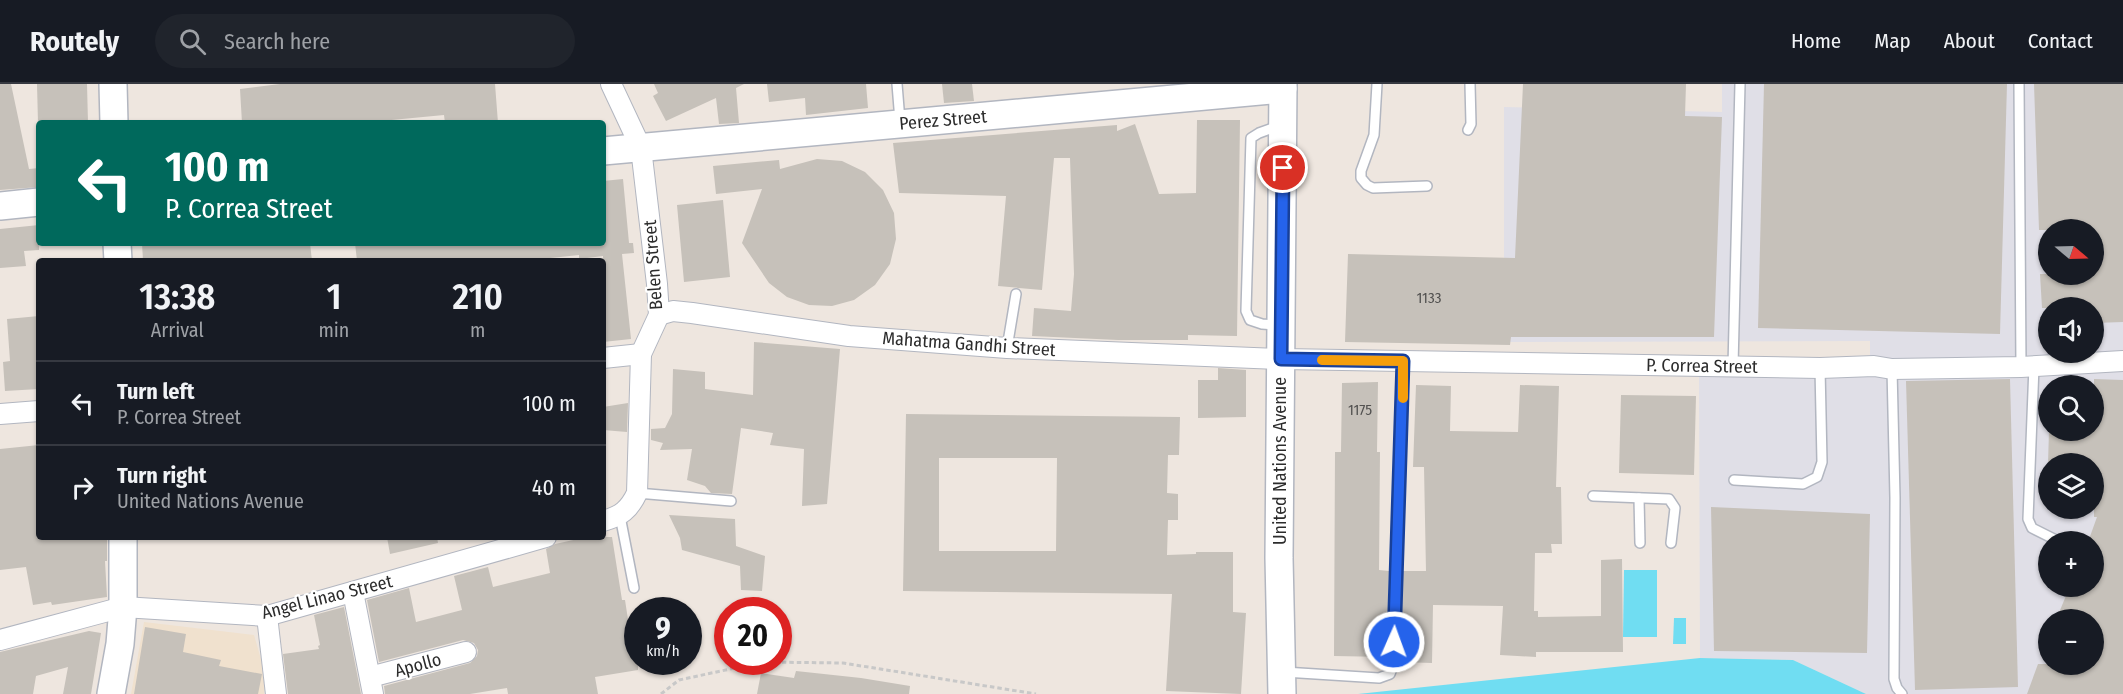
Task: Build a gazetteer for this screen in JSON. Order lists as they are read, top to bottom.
{
  "streets": {
    "street": [
      "Perez Street",
      "Belen Street",
      "Mahatma Gandhi Street",
      "P. Correa Street",
      "United Nations Avenue",
      "Angel Linao Street",
      "Apollo"
    ]
  },
  "crossings": [
    ["Perez Street", "Belen Street"],
    ["Perez Street", "United Nations Avenue"],
    ["Belen Street", "Mahatma Gandhi Street"],
    ["Mahatma Gandhi Street", "P. Correa Street"],
    ["Mahatma Gandhi Street", "United Nations Avenue"],
    ["P. Correa Street", "United Nations Avenue"]
  ],
  "house_numbers": ["1133", "1175"],
  "north": "right",
  "page": {
    "header": "Routely",
    "search": "Search here",
    "nav": [
      "Home",
      "Map",
      "About",
      "Contact"
    ],
    "turn": ["100 m", "P. Correa Street"],
    "map_buttons": ["+", "−"],
    "eta": [
      "13:38",
      "Arrival",
      "1",
      "min",
      "210",
      "m"
    ],
    "list": [
      {
        "name": "Turn left",
        "note": "P. Correa Street",
        "value": "100 m"
      },
      {
        "name": "Turn right",
        "note": "United Nations Avenue",
        "value": "40 m"
      }
    ],
    "speed": "9 km/h",
    "limit": "20"
  }
}
